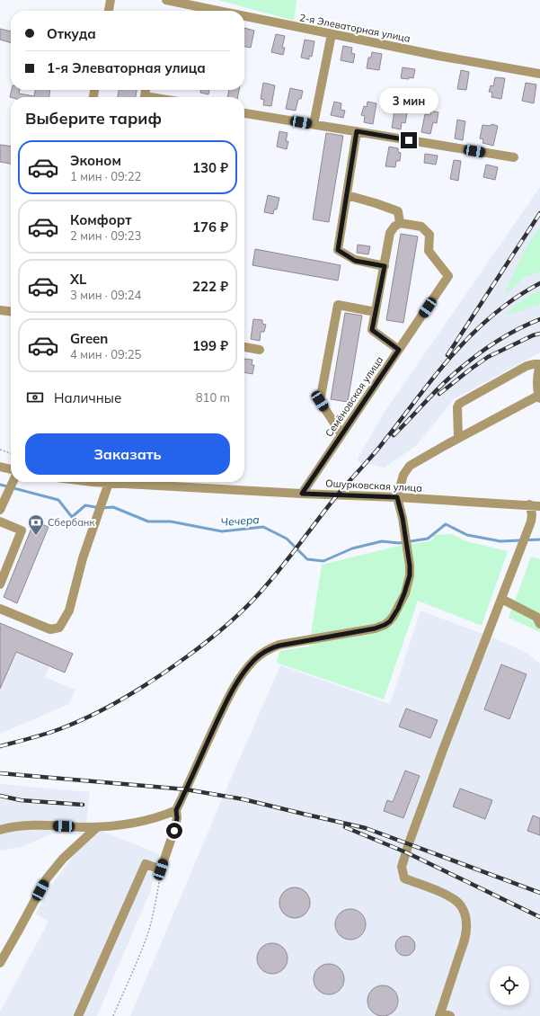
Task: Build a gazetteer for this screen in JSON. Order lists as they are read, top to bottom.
{
  "streets": {
    "street": ["2-я Элеваторная улица", "Семёновская улица", "Ошурковская улица"]
  },
  "crossings": [
    ["Семёновская улица", "Ошурковская улица"]
  ],
  "water": ["Чечера"],
  "places": {
    "bank": ["Сбербанк"]
  },
  "page": {
    "banner": ["Откуда", "1-я Элеваторная улица"],
    "bubble": "3 мин",
    "heading": "Выберите тариф",
    "list": [
      {
        "name": "Эконом",
        "note": "1 мин · 09:22",
        "value": "130 ₽"
      },
      {
        "name": "Комфорт",
        "note": "2 мин · 09:23",
        "value": "176 ₽"
      },
      {
        "name": "XL",
        "note": "3 мин · 09:24",
        "value": "222 ₽"
      },
      {
        "name": "Green",
        "note": "4 мин · 09:25",
        "value": "199 ₽"
      }
    ],
    "pay": ["Наличные", "810 m"],
    "buttons": "Заказать"
  }
}
